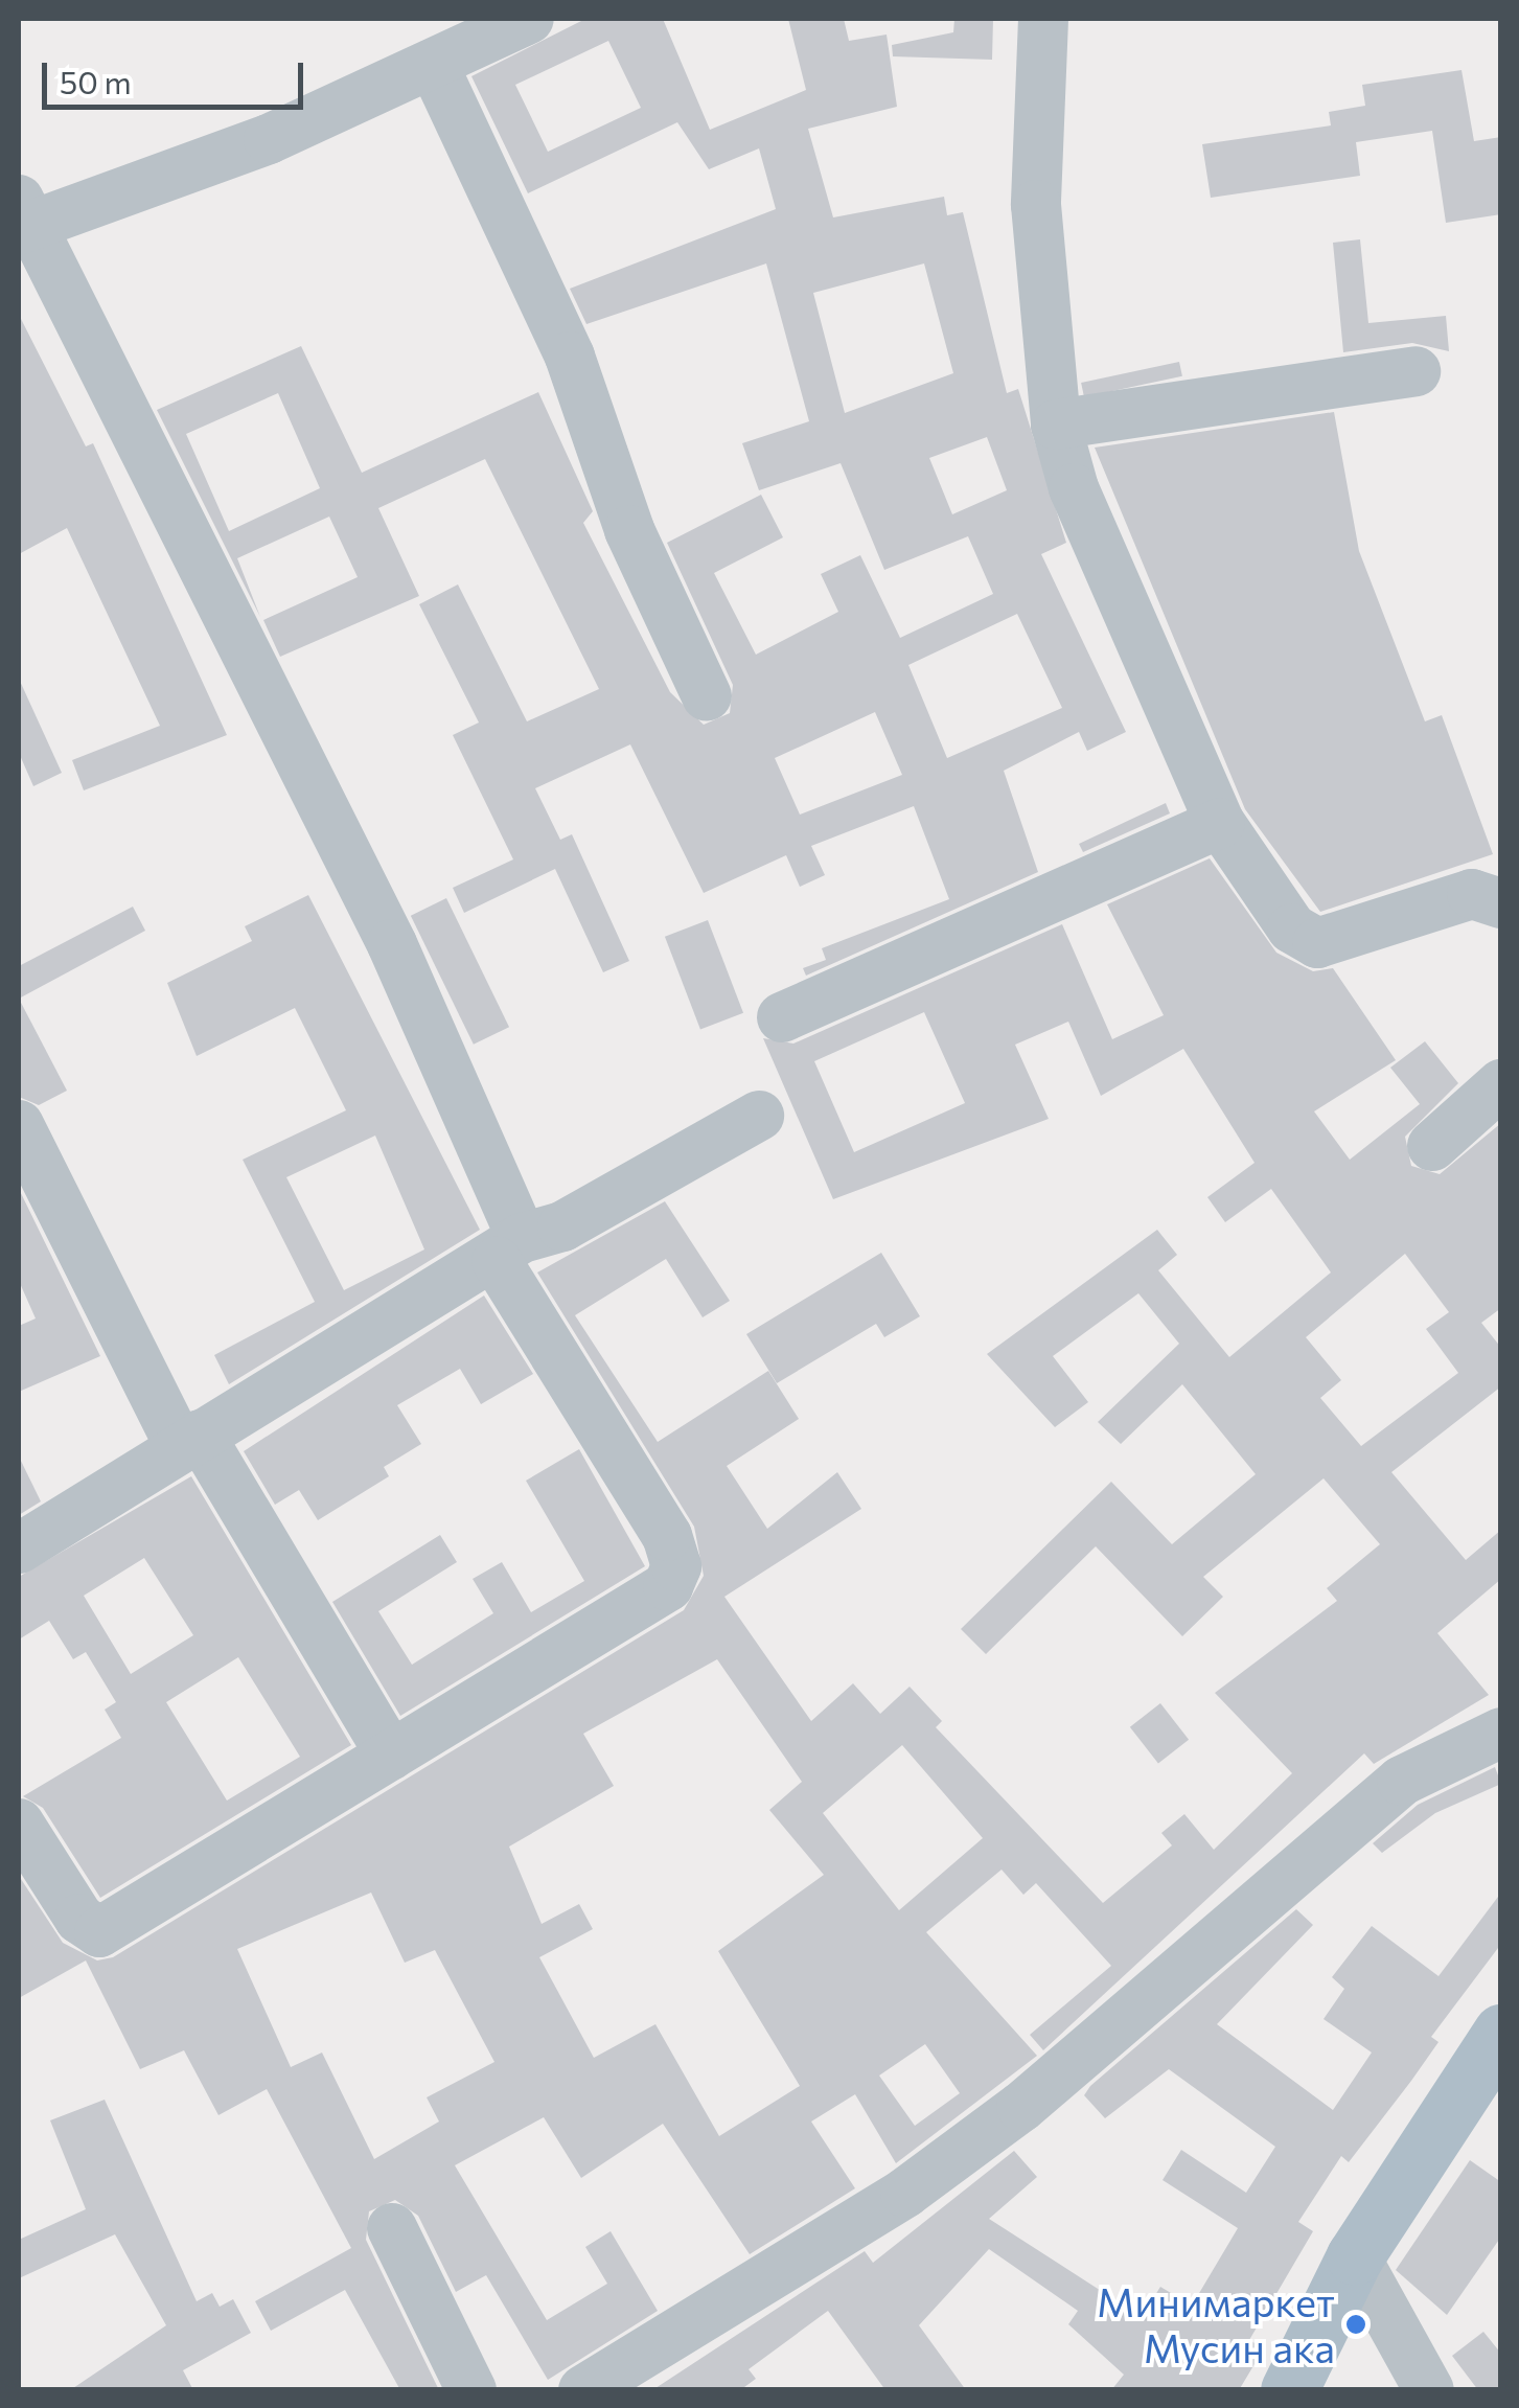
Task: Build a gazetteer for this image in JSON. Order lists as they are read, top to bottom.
{
  "places": ["Минимаркет Мусин ака"],
  "scale_bar": "50 m"
}
